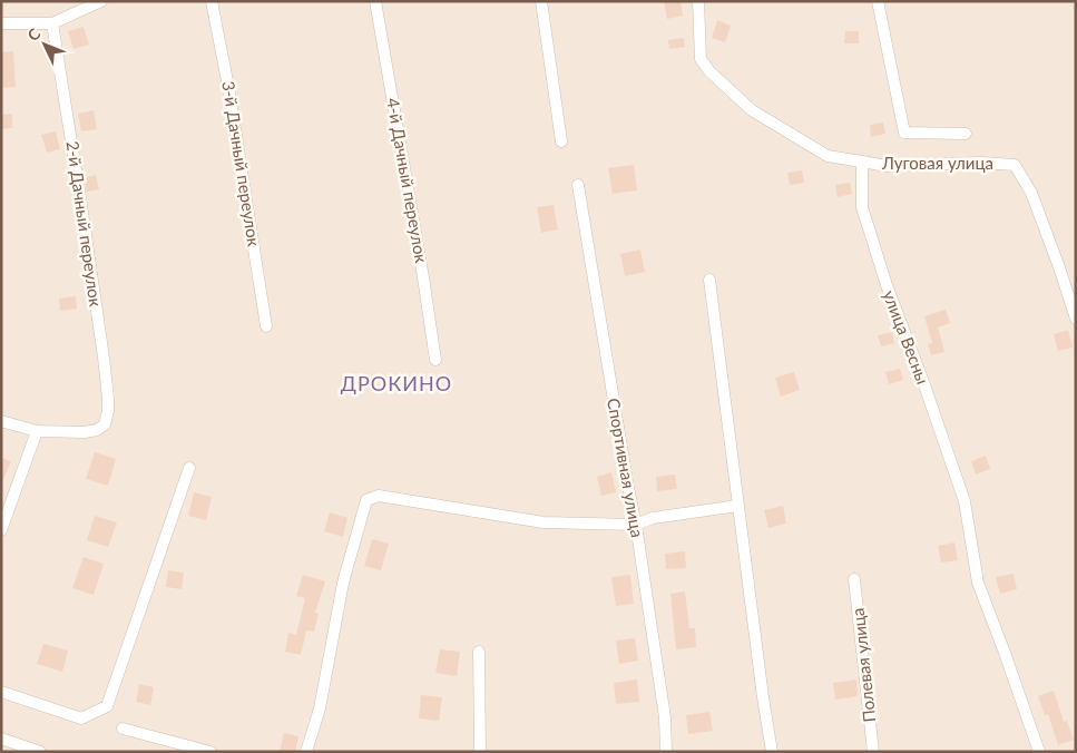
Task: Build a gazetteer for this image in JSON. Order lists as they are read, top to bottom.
{
  "streets": {
    "street": [
      "3-й Дачный переулок",
      "Луговая улица",
      "4-й Дачный переулок",
      "2-й Дачный переулок",
      "улица Весны",
      "Спортивная улица",
      "Полевая улица"
    ]
  },
  "crossings": [
    ["Луговая улица", "улица Весны"]
  ],
  "districts": ["ДРОКИНО"],
  "north": "top left"
}
